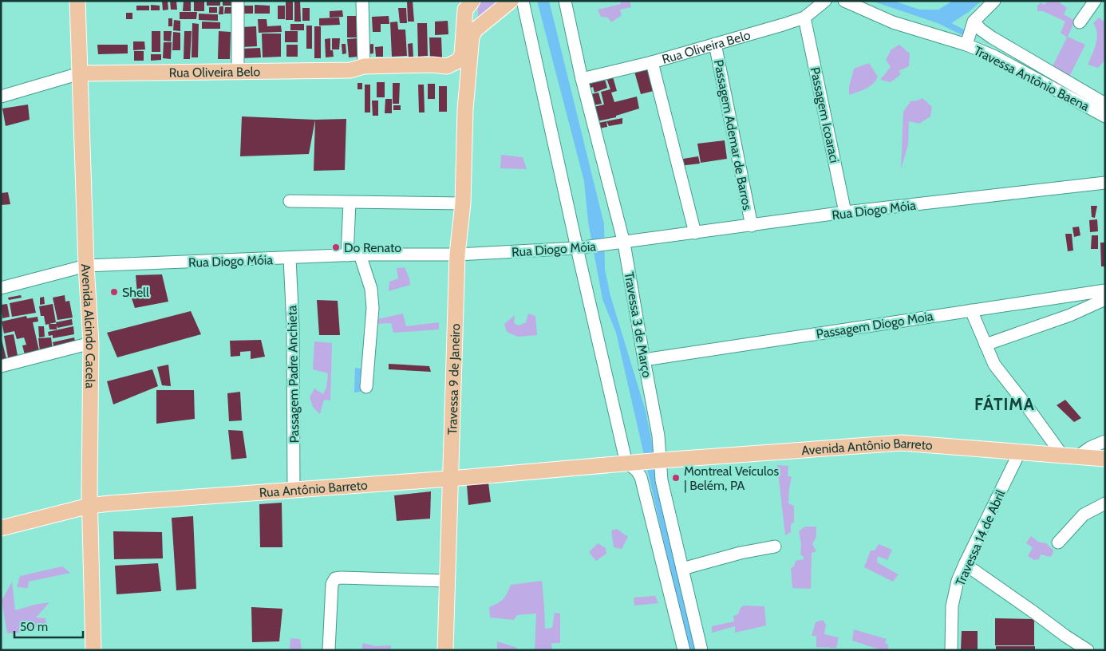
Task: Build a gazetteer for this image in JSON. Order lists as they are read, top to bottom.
{
  "streets": {
    "main road": [
      "Rua Oliveira Belo",
      "Avenida Alcindo Cacela",
      "Travessa 9 de Janeiro",
      "Avenida Antônio Barreto",
      "Rua Antônio Barreto"
    ],
    "street": [
      "Travessa Antônio Baena",
      "Passagem Icoaraci",
      "Passagem Ademar de Barros",
      "Rua Diogo Móia",
      "Travessa 3 de Março",
      "Passagem Diogo Moia",
      "Passagem Padre Anchieta",
      "Travessa 14 de Abril"
    ]
  },
  "crossings": [
    ["Rua Oliveira Belo", "Passagem Icoaraci"],
    ["Rua Oliveira Belo", "Passagem Ademar de Barros"],
    ["Rua Oliveira Belo", "Travessa 3 de Março"],
    ["Rua Oliveira Belo", "Avenida Alcindo Cacela"],
    ["Rua Oliveira Belo", "Travessa 9 de Janeiro"],
    ["Passagem Icoaraci", "Rua Diogo Móia"],
    ["Passagem Ademar de Barros", "Rua Diogo Móia"],
    ["Rua Diogo Móia", "Travessa 3 de Março"],
    ["Rua Diogo Móia", "Avenida Alcindo Cacela"],
    ["Rua Diogo Móia", "Passagem Padre Anchieta"],
    ["Rua Diogo Móia", "Travessa 9 de Janeiro"],
    ["Travessa 3 de Março", "Passagem Diogo Moia"],
    ["Travessa 3 de Março", "Avenida Antônio Barreto"],
    ["Avenida Alcindo Cacela", "Rua Antônio Barreto"],
    ["Passagem Padre Anchieta", "Rua Antônio Barreto"],
    ["Travessa 9 de Janeiro", "Rua Antônio Barreto"],
    ["Avenida Antônio Barreto", "Rua Antônio Barreto"],
    ["Avenida Antônio Barreto", "Travessa 14 de Abril"]
  ],
  "districts": ["FÁTIMA"],
  "places": ["Do Renato", "Shell", "Montreal Veículos | Belém, PA"],
  "scale_bar": "50 m"
}
